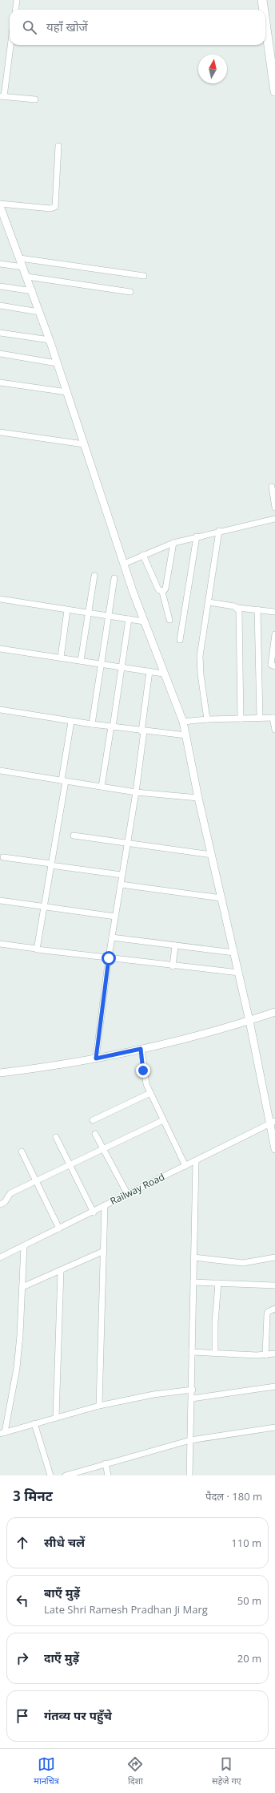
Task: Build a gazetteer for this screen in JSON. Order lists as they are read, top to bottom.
{
  "streets": {
    "street": ["Railway Road"]
  },
  "north": "top",
  "page": {
    "search": "यहाँ खोजें",
    "heading": ["3 मिनट", "पैदल · 180 m"],
    "list": [
      ["सीधे चलें", "110 m"],
      ["बाएँ मुड़ें", "Late Shri Ramesh Pradhan Ji Marg", "50 m"],
      ["दाएँ मुड़ें", "20 m"],
      "गंतव्य पर पहुँचे"
    ],
    "nav": ["मानचित्र", "दिशा", "सहेजे गए"]
  }
}
